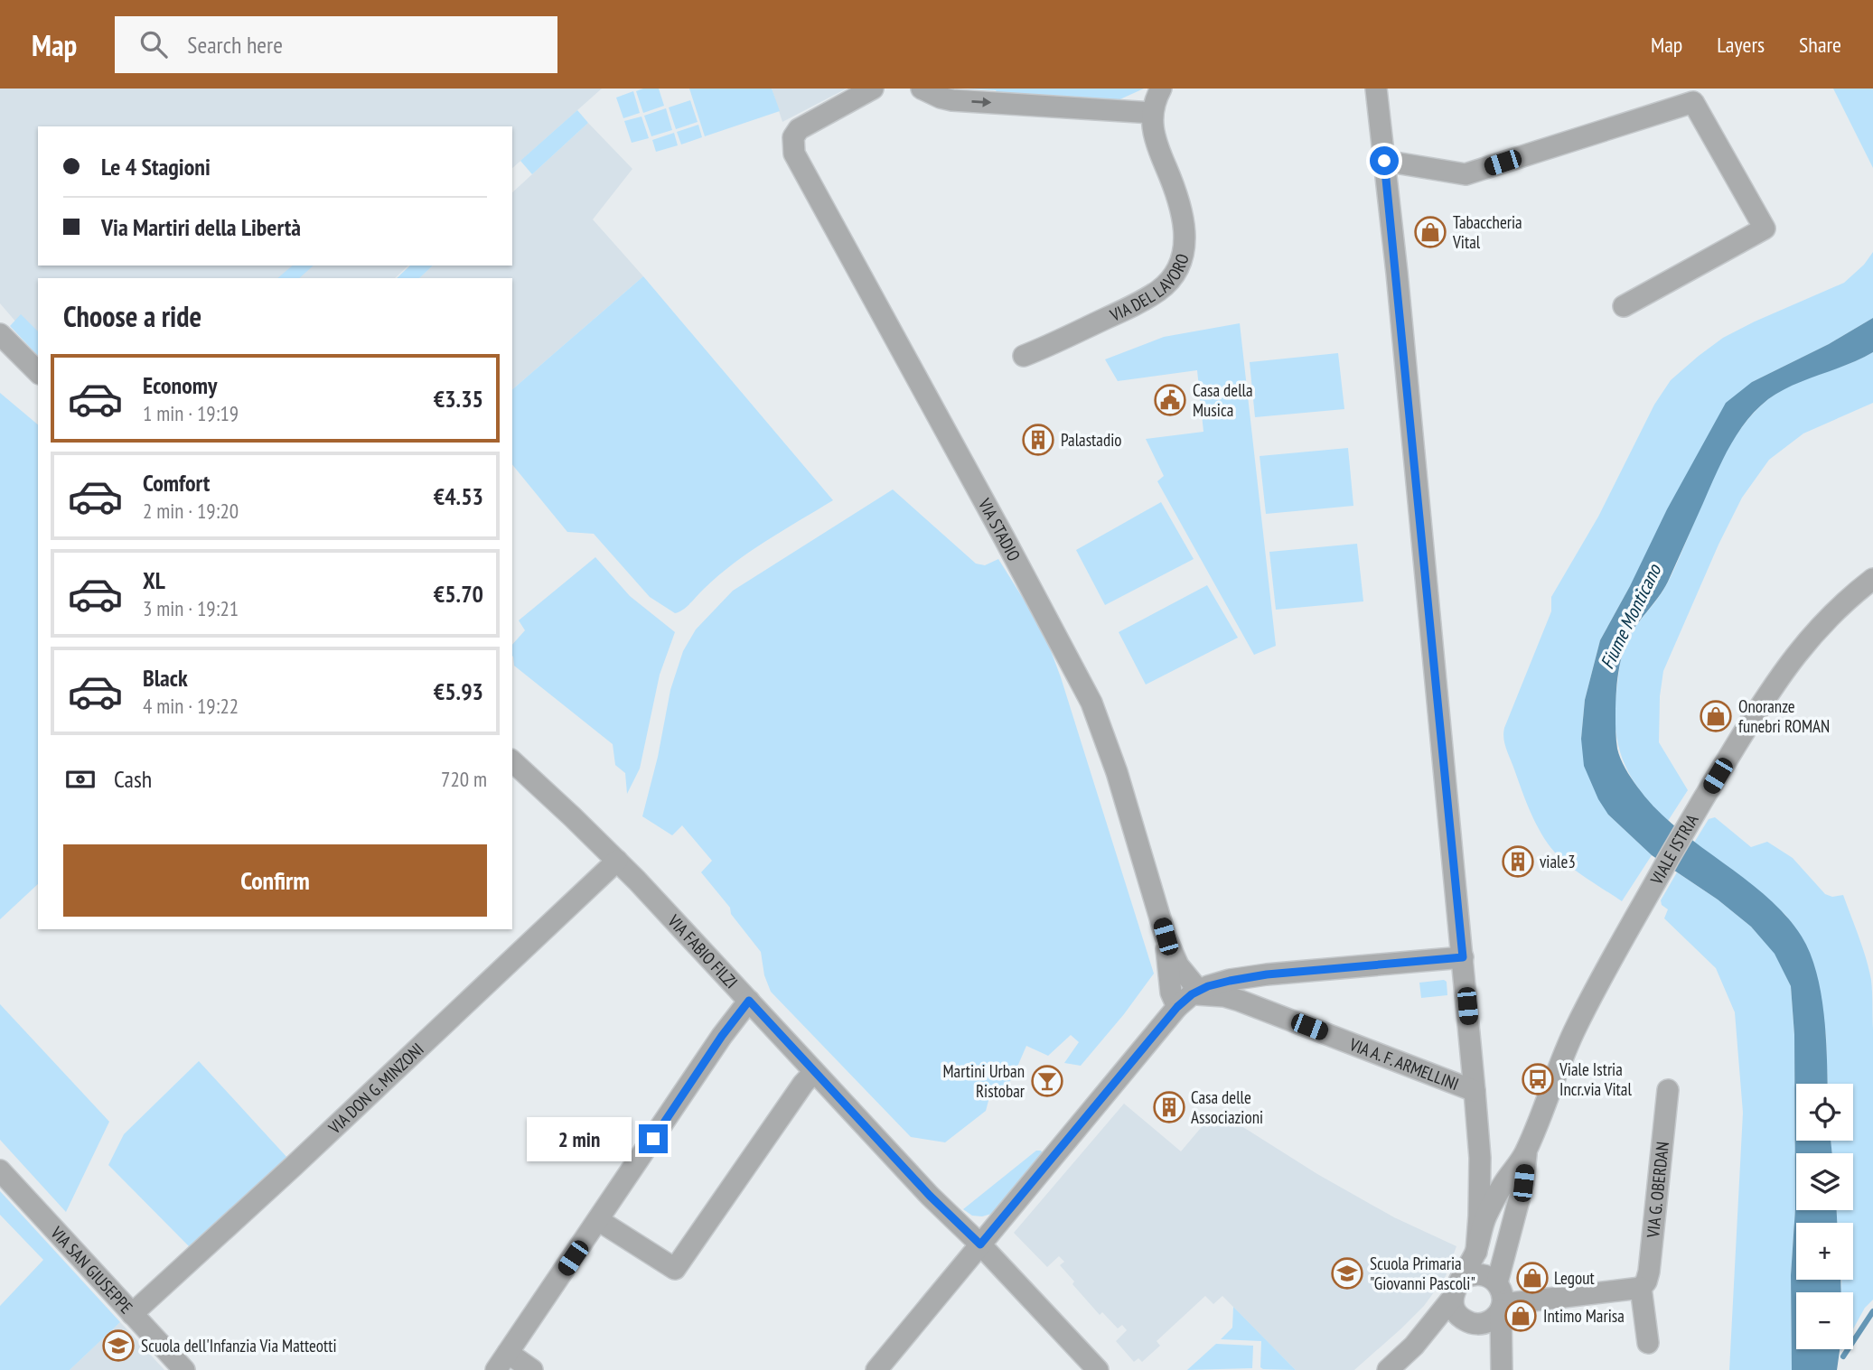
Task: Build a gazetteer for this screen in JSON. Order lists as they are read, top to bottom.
{
  "streets": {
    "street": [
      "VIA DEL LAVORO",
      "VIA STADIO",
      "VIALE ISTRIA",
      "VIA FABIO FILZI",
      "VIA A. F. ARMELLINI",
      "VIA DON G. MINZONI",
      "VIA G. OBERDAN",
      "VIA SAN GIUSEPPE"
    ]
  },
  "crossings": [
    ["VIA STADIO", "VIA A. F. ARMELLINI"],
    ["VIA FABIO FILZI", "VIA DON G. MINZONI"],
    ["VIA DON G. MINZONI", "VIA SAN GIUSEPPE"]
  ],
  "water": ["Fiume Monticano"],
  "places": {
    "shop": [
      "Tabaccheria Vital",
      "Onoranze funebri ROMAN",
      "Legout",
      "Intimo Marisa"
    ],
    "public building": ["Casa della Musica"],
    "building": ["Palastadio", "viale3", "Casa delle Associazioni"],
    "bus stop": ["Viale Istria Incr.via Vital"],
    "bar": ["Martini Urban Ristobar"],
    "school or university": ["Scuola Primaria \"Giovanni Pascoli\"", "Scuola dell'Infanzia Via Matteotti"]
  },
  "page": {
    "header": "Map",
    "search": "Search here",
    "nav": ["Map", "Layers", "Share"],
    "banner": ["Le 4 Stagioni", "Via Martiri della Libertà"],
    "heading": "Choose a ride",
    "list": [
      {
        "name": "Economy",
        "note": "1 min · 19:19",
        "value": "€3.35"
      },
      {
        "name": "Comfort",
        "note": "2 min · 19:20",
        "value": "€4.53"
      },
      {
        "name": "XL",
        "note": "3 min · 19:21",
        "value": "€5.70"
      },
      {
        "name": "Black",
        "note": "4 min · 19:22",
        "value": "€5.93"
      }
    ],
    "pay": ["Cash", "720 m"],
    "buttons": "Confirm",
    "map_buttons": ["+", "−"],
    "bubble": "2 min"
  }
}
